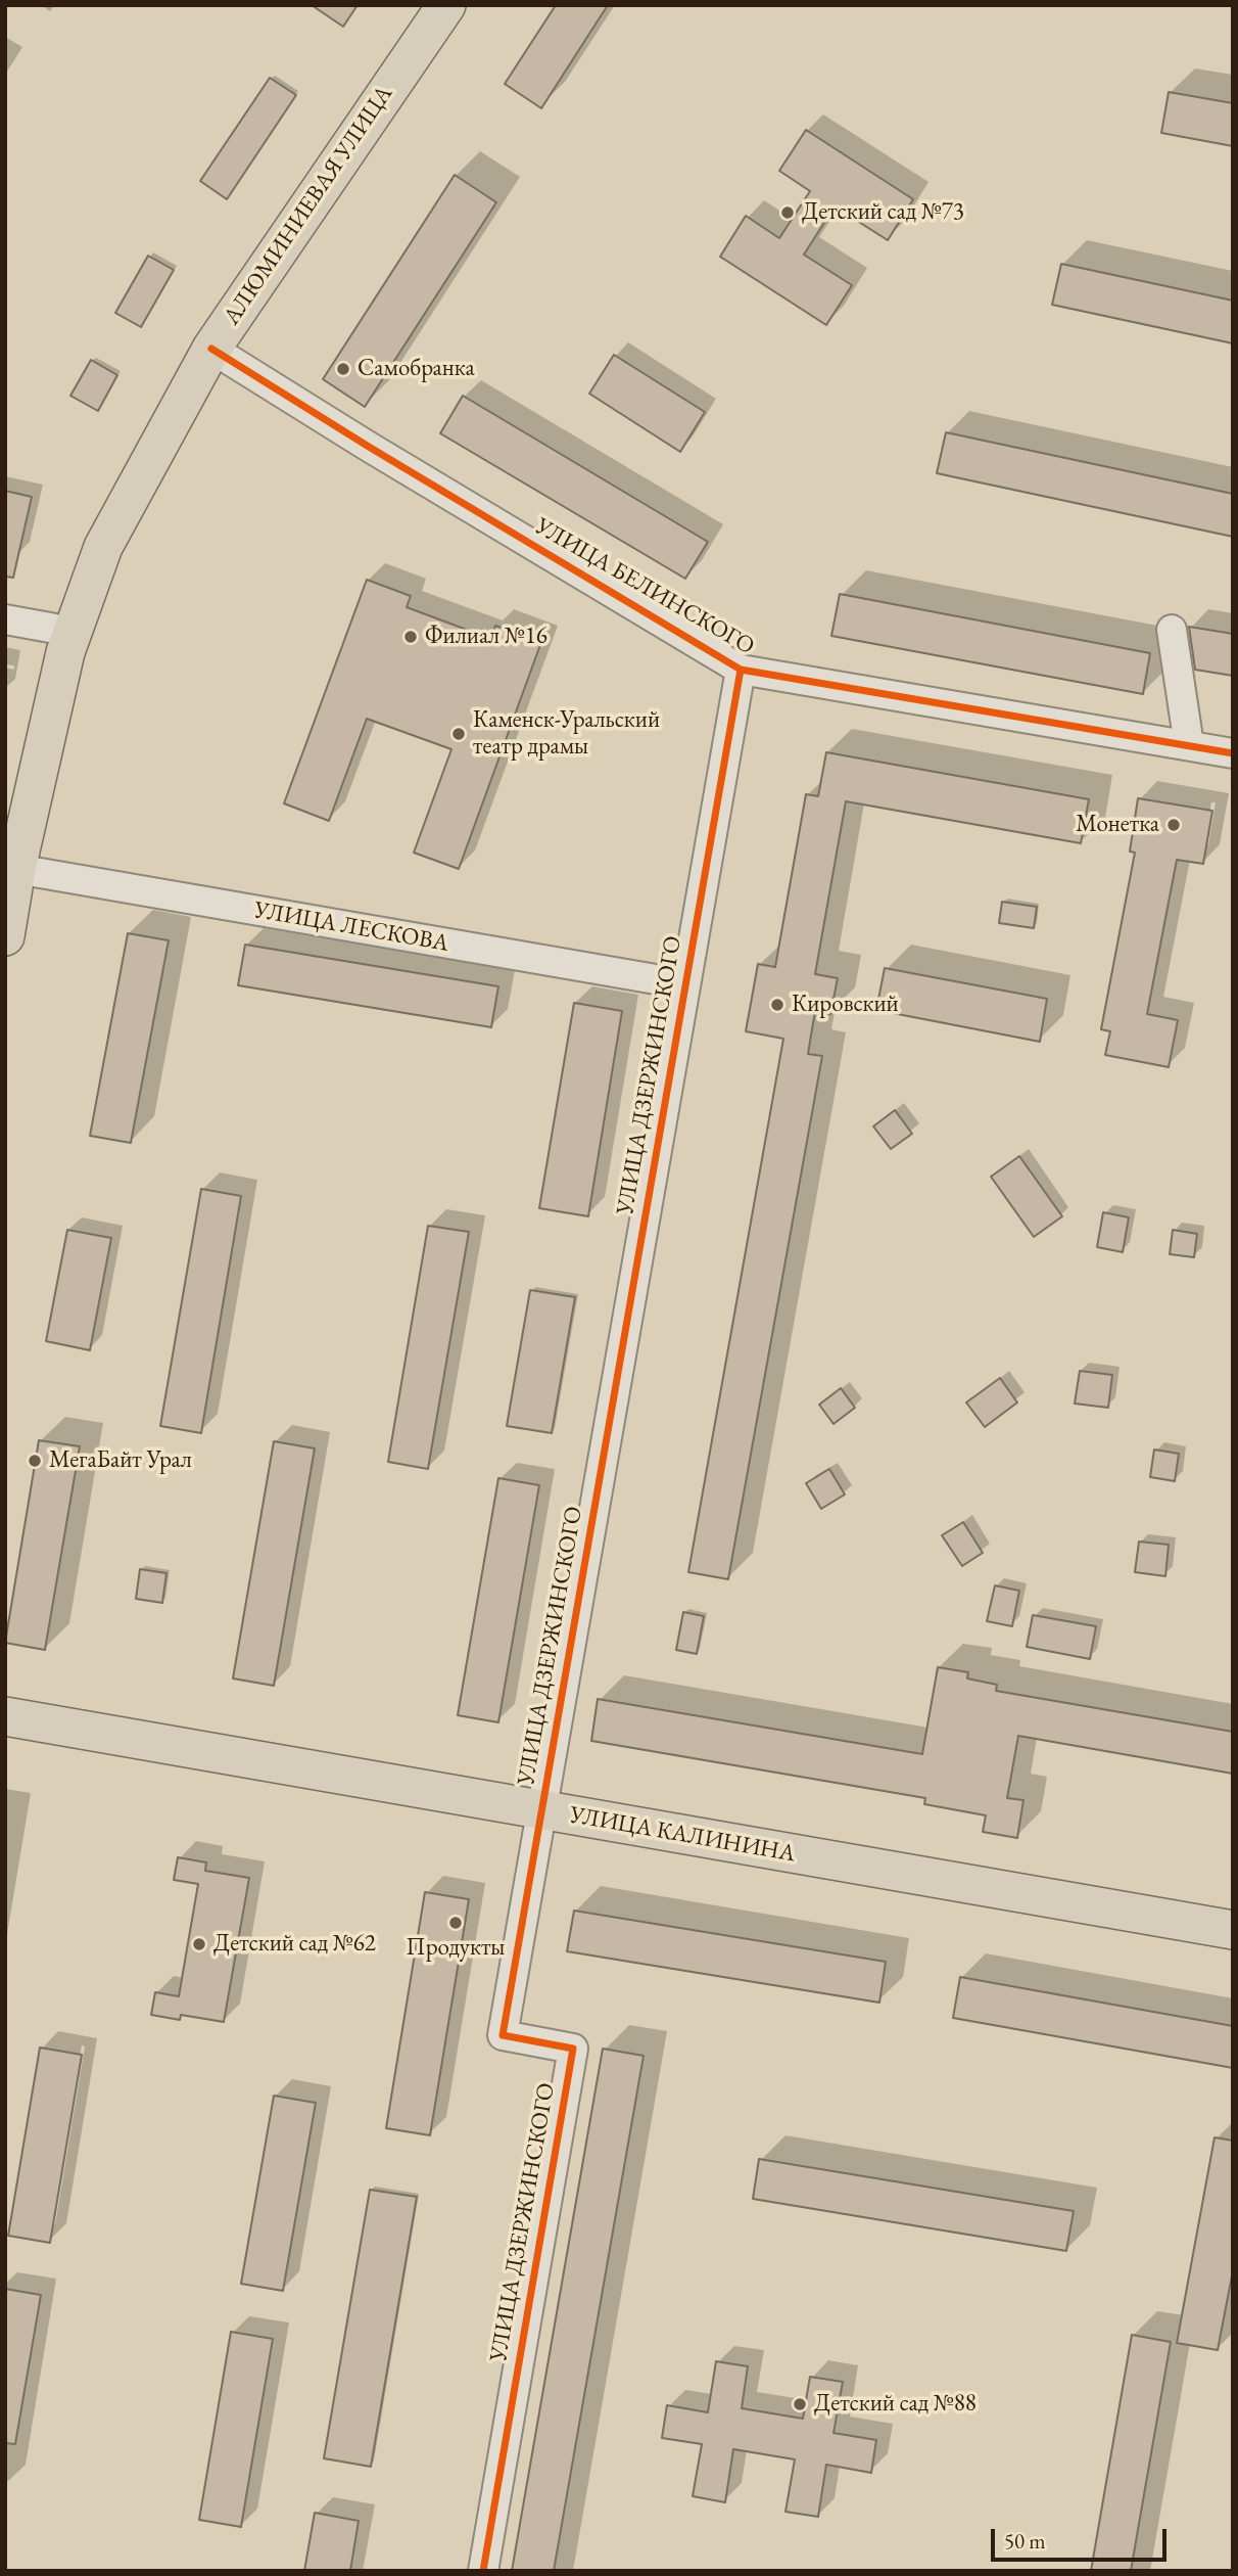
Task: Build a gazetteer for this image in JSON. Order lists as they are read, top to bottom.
{
  "streets": {
    "main road": ["АЛЮМИНИЕВАЯ УЛИЦА", "УЛИЦА КАЛИНИНА"],
    "street": ["УЛИЦА БЕЛИНСКОГО", "УЛИЦА ЛЕСКОВА", "УЛИЦА ДЗЕРЖИНСКОГО"]
  },
  "crossings": [
    ["АЛЮМИНИЕВАЯ УЛИЦА", "УЛИЦА БЕЛИНСКОГО"],
    ["АЛЮМИНИЕВАЯ УЛИЦА", "УЛИЦА ЛЕСКОВА"],
    ["УЛИЦА БЕЛИНСКОГО", "УЛИЦА ДЗЕРЖИНСКОГО"],
    ["УЛИЦА ЛЕСКОВА", "УЛИЦА ДЗЕРЖИНСКОГО"],
    ["УЛИЦА ДЗЕРЖИНСКОГО", "УЛИЦА КАЛИНИНА"]
  ],
  "places": [
    "Детский сад №73",
    "Самобранка",
    "Филиал №16",
    "Каменск-Уральский театр драмы",
    "Монетка",
    "Кировский",
    "МегаБайт Урал",
    "Продукты",
    "Детский сад №62",
    "Детский сад №88"
  ],
  "scale_bar": "50 m"
}
